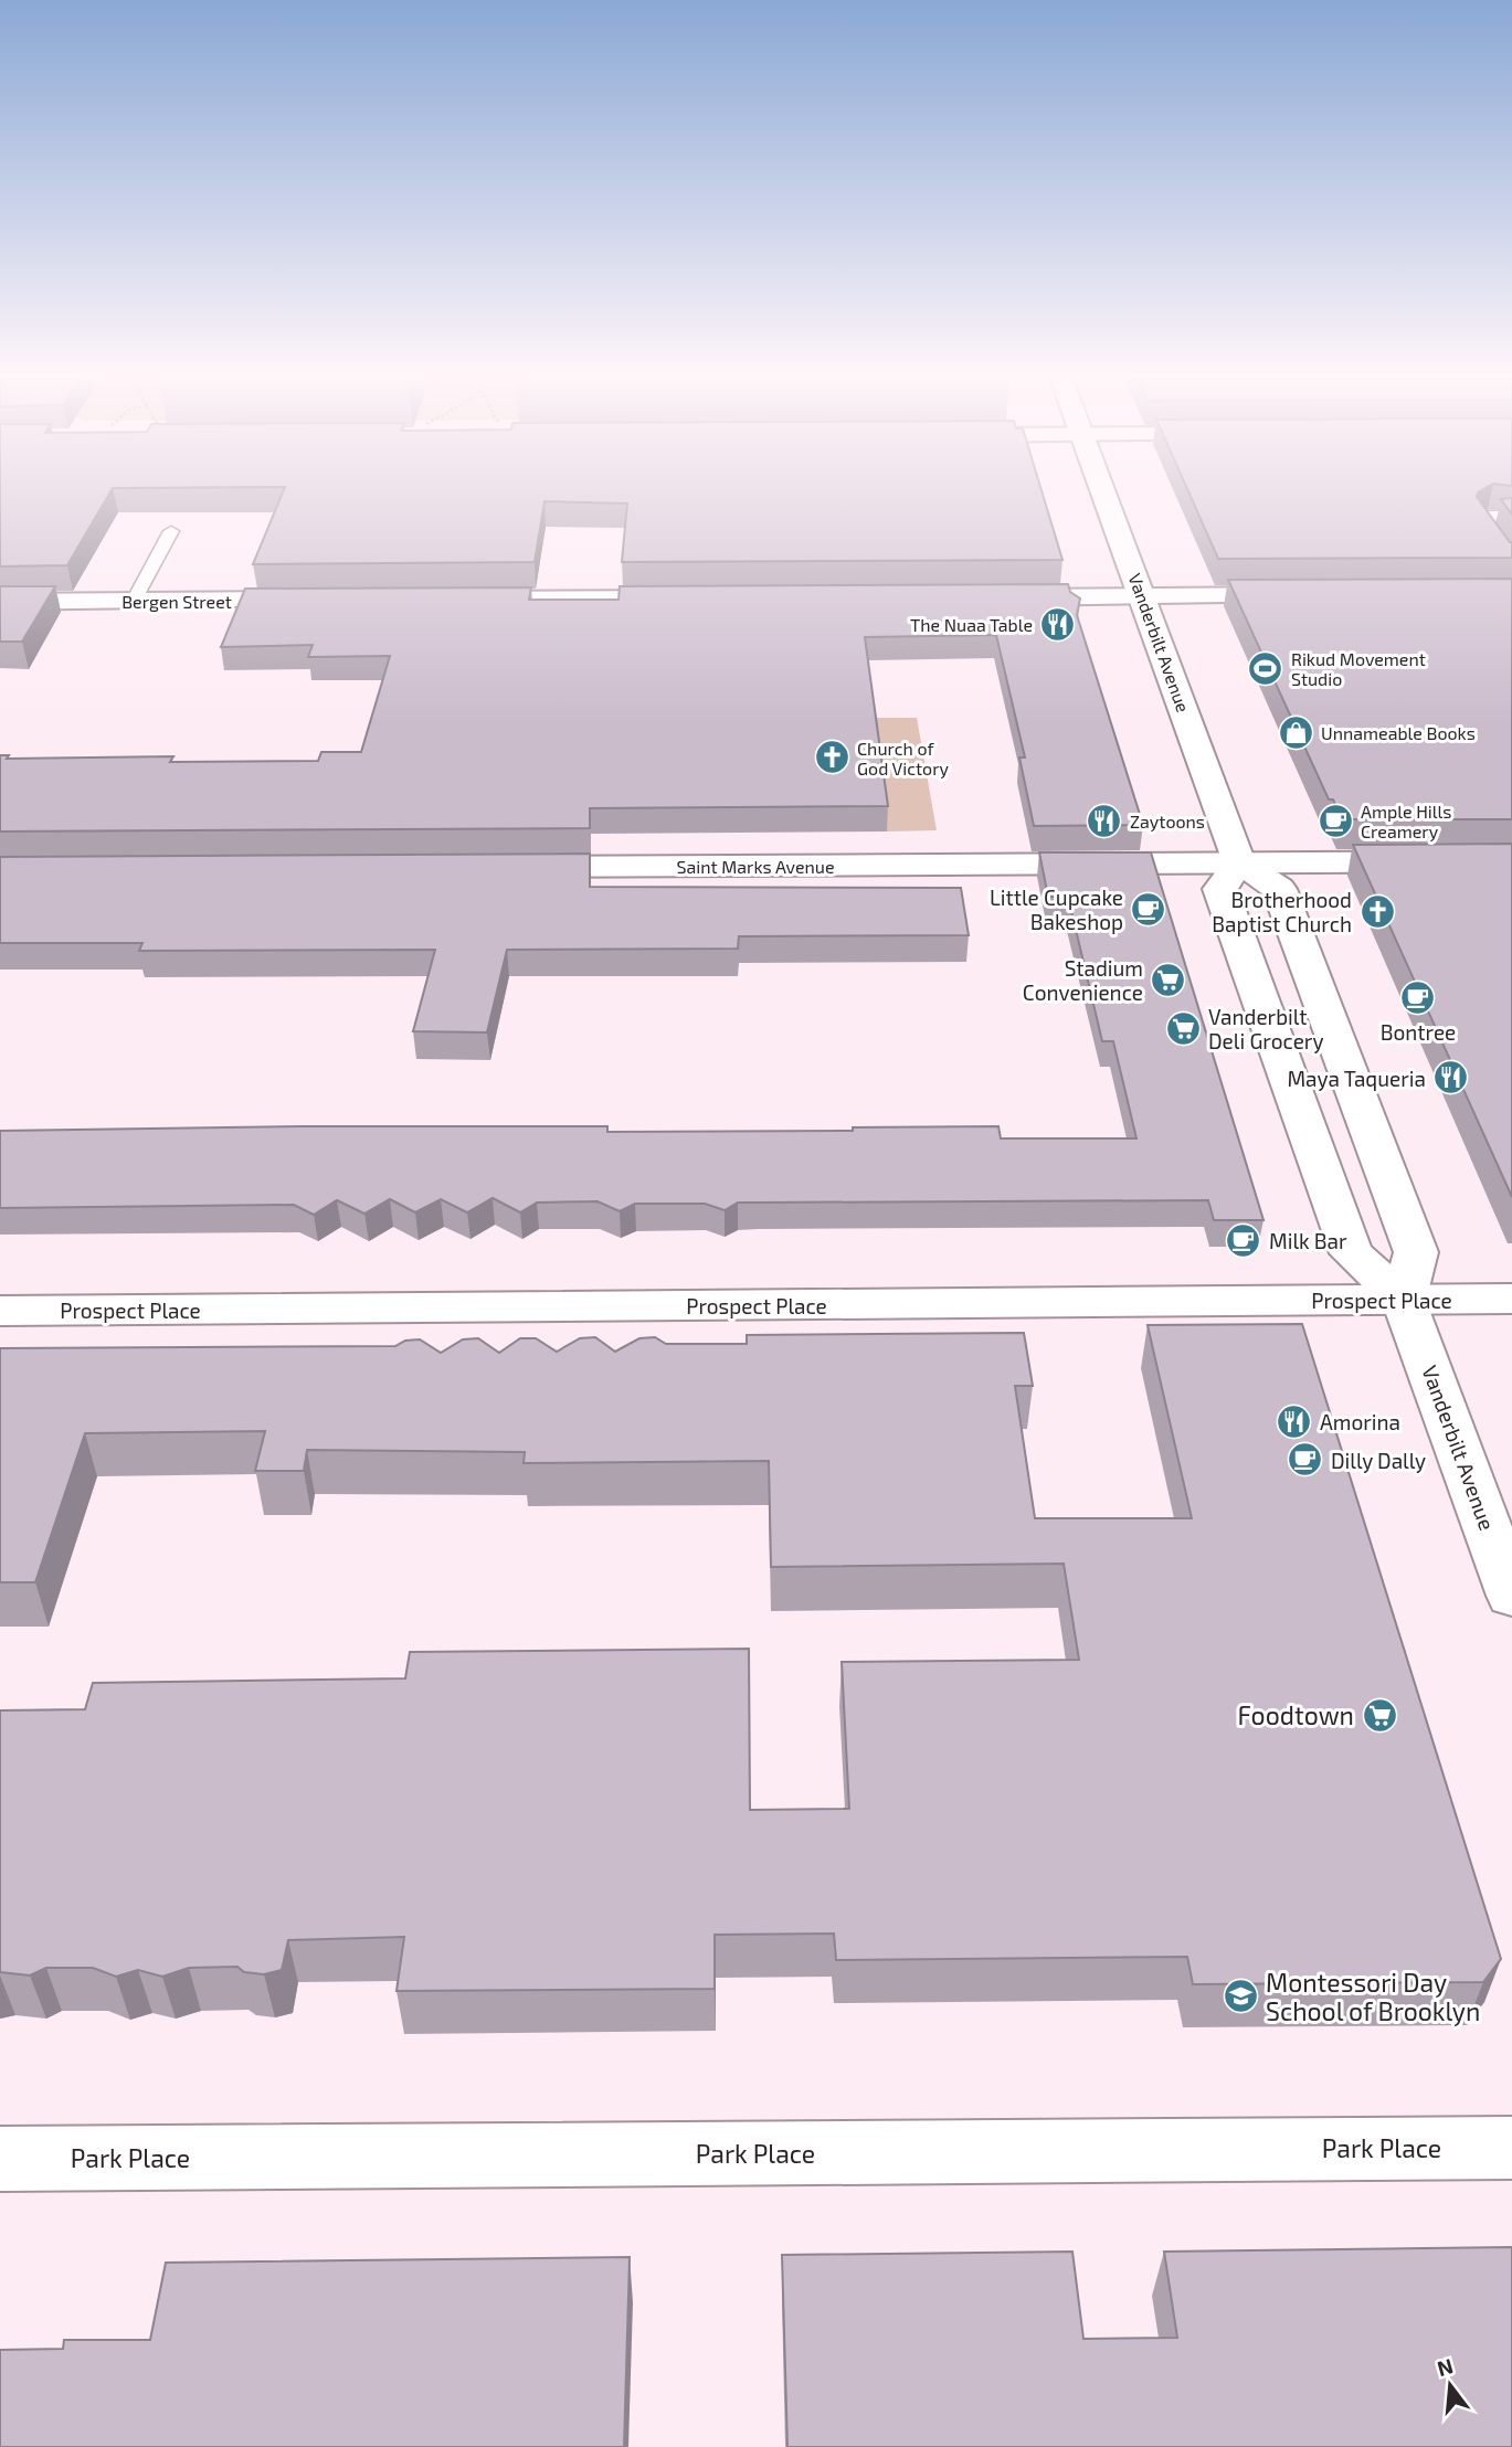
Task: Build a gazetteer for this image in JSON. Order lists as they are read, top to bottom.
{
  "streets": {
    "street": [
      "Bergen Street",
      "Vanderbilt Avenue",
      "Saint Marks Avenue",
      "Prospect Place",
      "Park Place"
    ]
  },
  "crossings": [
    ["Vanderbilt Avenue", "Saint Marks Avenue"],
    ["Vanderbilt Avenue", "Prospect Place"]
  ],
  "places": {
    "restaurant": [
      "The Nuaa Table",
      "Zaytoons",
      "Maya Taqueria",
      "Amorina"
    ],
    "sports": ["Rikud Movement Studio"],
    "shop": ["Unnameable Books"],
    "church": ["Church of God Victory", "Brotherhood Baptist Church"],
    "cafe": [
      "Ample Hills Creamery",
      "Little Cupcake Bakeshop",
      "Bontree",
      "Milk Bar",
      "Dilly Dally"
    ],
    "supermarket": ["Stadium Convenience", "Vanderbilt Deli Grocery", "Foodtown"],
    "school or university": ["Montessori Day School of Brooklyn"]
  },
  "north": "top"
}
